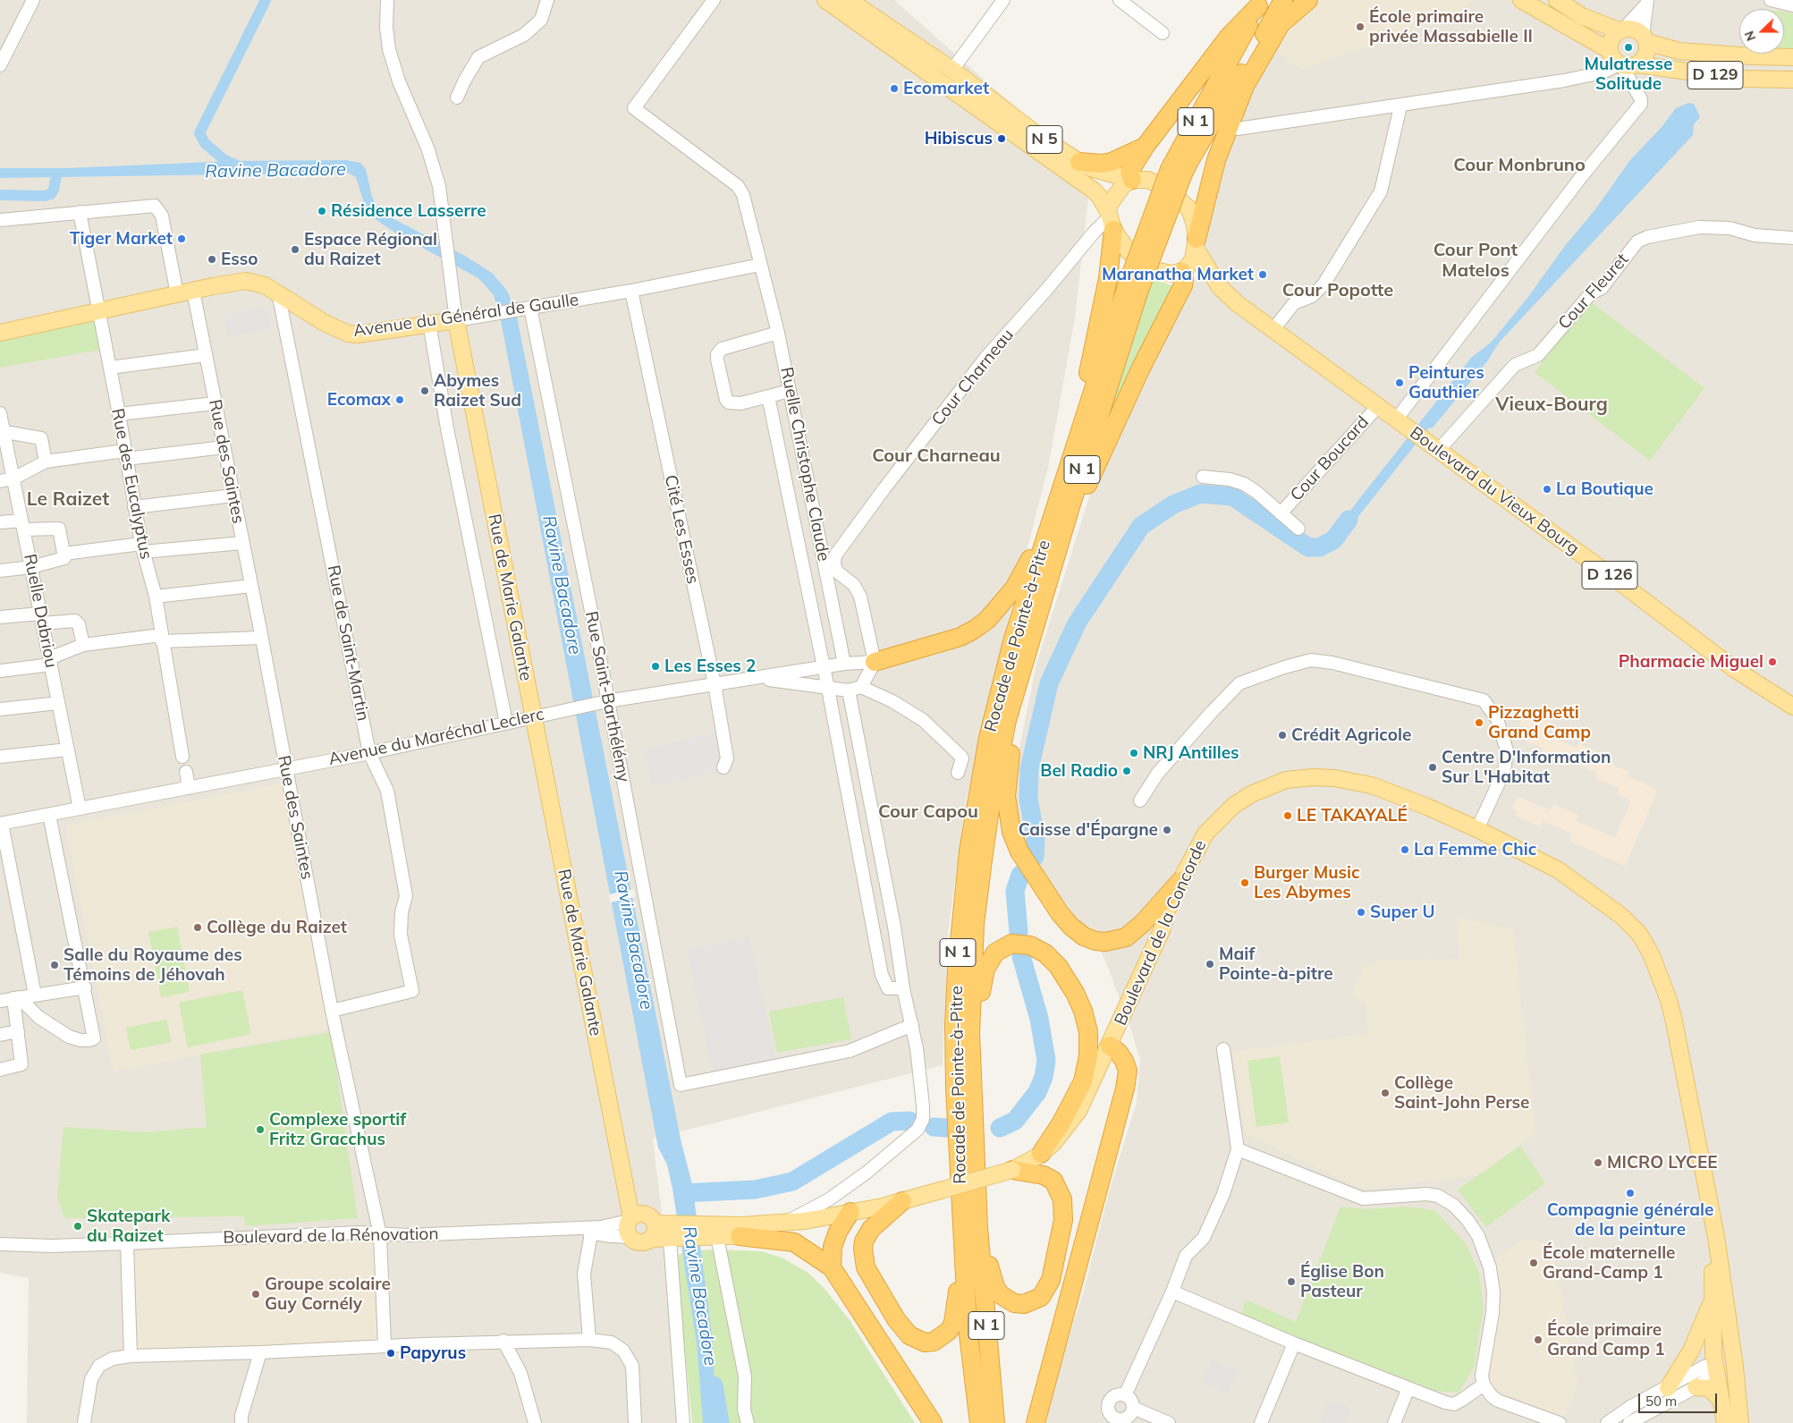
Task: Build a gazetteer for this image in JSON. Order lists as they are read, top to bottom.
{
  "streets": {
    "highway": ["N 1", "Rocade de Pointe-à-Pitre"],
    "main road": [
      "D 129",
      "N 5",
      "Avenue du Général de Gaulle",
      "Boulevard du Vieux Bourg",
      "D 126",
      "Rue de Marie Galante",
      "Boulevard de la Concorde",
      "Boulevard de la Rénovation"
    ],
    "street": [
      "Cour Fleuret",
      "Cour Charneau",
      "Cour Boucard",
      "Rue des Saintes",
      "Ruelle Christophe Claude",
      "Rue des Eucalyptus",
      "Cité Les Esses",
      "Ruelle Dabriou",
      "Rue de Saint-Martin",
      "Rue Saint-Barthélémy",
      "Avenue du Maréchal Leclerc"
    ]
  },
  "crossings": [
    ["N 1", "Rocade de Pointe-à-Pitre"],
    ["N 5", "Cour Charneau"],
    ["N 5", "Boulevard du Vieux Bourg"],
    ["Cour Fleuret", "Boulevard du Vieux Bourg"],
    ["Avenue du Général de Gaulle", "Rue des Saintes"],
    ["Avenue du Général de Gaulle", "Ruelle Christophe Claude"],
    ["Avenue du Général de Gaulle", "Rue des Eucalyptus"],
    ["Avenue du Général de Gaulle", "Cité Les Esses"],
    ["Avenue du Général de Gaulle", "Rue de Marie Galante"],
    ["Avenue du Général de Gaulle", "Rue de Saint-Martin"],
    ["Avenue du Général de Gaulle", "Rue Saint-Barthélémy"],
    ["Cour Charneau", "Boulevard du Vieux Bourg"],
    ["Cour Charneau", "Avenue du Maréchal Leclerc"],
    ["Cour Boucard", "Boulevard du Vieux Bourg"],
    ["Rue des Saintes", "Rue de Saint-Martin"],
    ["Rue des Saintes", "Avenue du Maréchal Leclerc"],
    ["Rue des Saintes", "Boulevard de la Rénovation"],
    ["Ruelle Christophe Claude", "Avenue du Maréchal Leclerc"],
    ["Cité Les Esses", "Avenue du Maréchal Leclerc"],
    ["Rue de Marie Galante", "Avenue du Maréchal Leclerc"],
    ["Rue de Marie Galante", "Boulevard de la Rénovation"],
    ["Ruelle Dabriou", "Avenue du Maréchal Leclerc"],
    ["Rue de Saint-Martin", "Avenue du Maréchal Leclerc"],
    ["Rue Saint-Barthélémy", "Avenue du Maréchal Leclerc"],
    ["Boulevard de la Concorde", "Boulevard de la Rénovation"]
  ],
  "districts": [
    "Cour Monbruno",
    "Cour Pont Matelos",
    "Cour Popotte",
    "Vieux-Bourg",
    "Cour Charneau",
    "Le Raizet",
    "Cour Capou"
  ],
  "water": ["Ravine Bacadore"],
  "places": [
    "École primaire privée Massabielle II",
    "Mulatresse Solitude",
    "Ecomarket",
    "Hibiscus",
    "Résidence Lasserre",
    "Tiger Market",
    "Espace Régional du Raizet",
    "Esso",
    "Maranatha Market",
    "Peintures Gauthier",
    "Abymes Raizet Sud",
    "Ecomax",
    "La Boutique",
    "Pharmacie Miguel",
    "Les Esses 2",
    "Pizzaghetti Grand Camp",
    "Crédit Agricole",
    "NRJ Antilles",
    "Centre D'Information Sur L'Habitat",
    "Bel Radio",
    "LE TAKAYALÉ",
    "Caisse d'Épargne",
    "La Femme Chic",
    "Burger Music Les Abymes",
    "Super U",
    "Collège du Raizet",
    "Maif Pointe-à-pitre",
    "Salle du Royaume des Témoins de Jéhovah",
    "Collège Saint-John Perse",
    "Complexe sportif Fritz Gracchus",
    "MICRO LYCEE",
    "Compagnie générale de la peinture",
    "Skatepark du Raizet",
    "École maternelle Grand-Camp 1",
    "Église Bon Pasteur",
    "Groupe scolaire Guy Cornély",
    "École primaire Grand Camp 1",
    "Papyrus"
  ],
  "scale_bar": "50 m",
  "north": "left"
}
